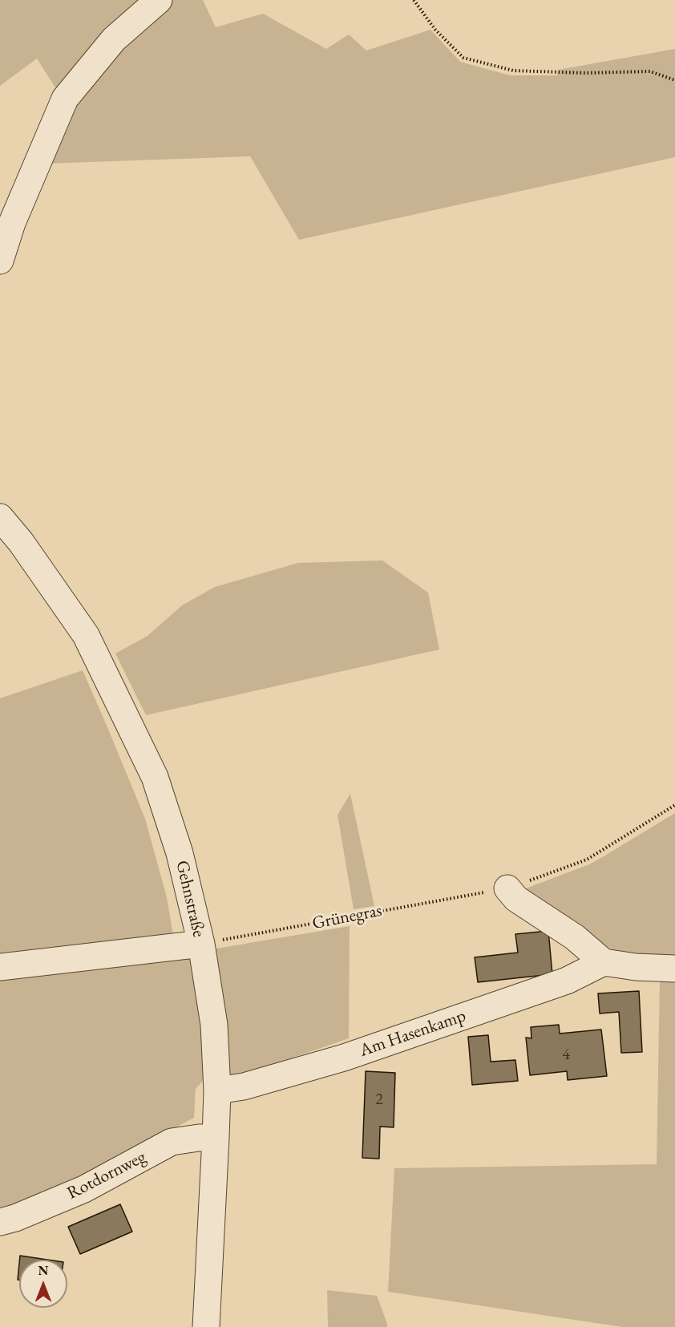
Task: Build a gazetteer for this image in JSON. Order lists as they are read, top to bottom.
{
  "streets": {
    "street": ["Gehnstraße", "Am Hasenkamp", "Rotdornweg"],
    "path": ["Grünegras"]
  },
  "crossings": [
    ["Gehnstraße", "Grünegras"],
    ["Gehnstraße", "Am Hasenkamp"],
    ["Gehnstraße", "Rotdornweg"]
  ],
  "house_numbers": ["4", "2"],
  "north": "top"
}
